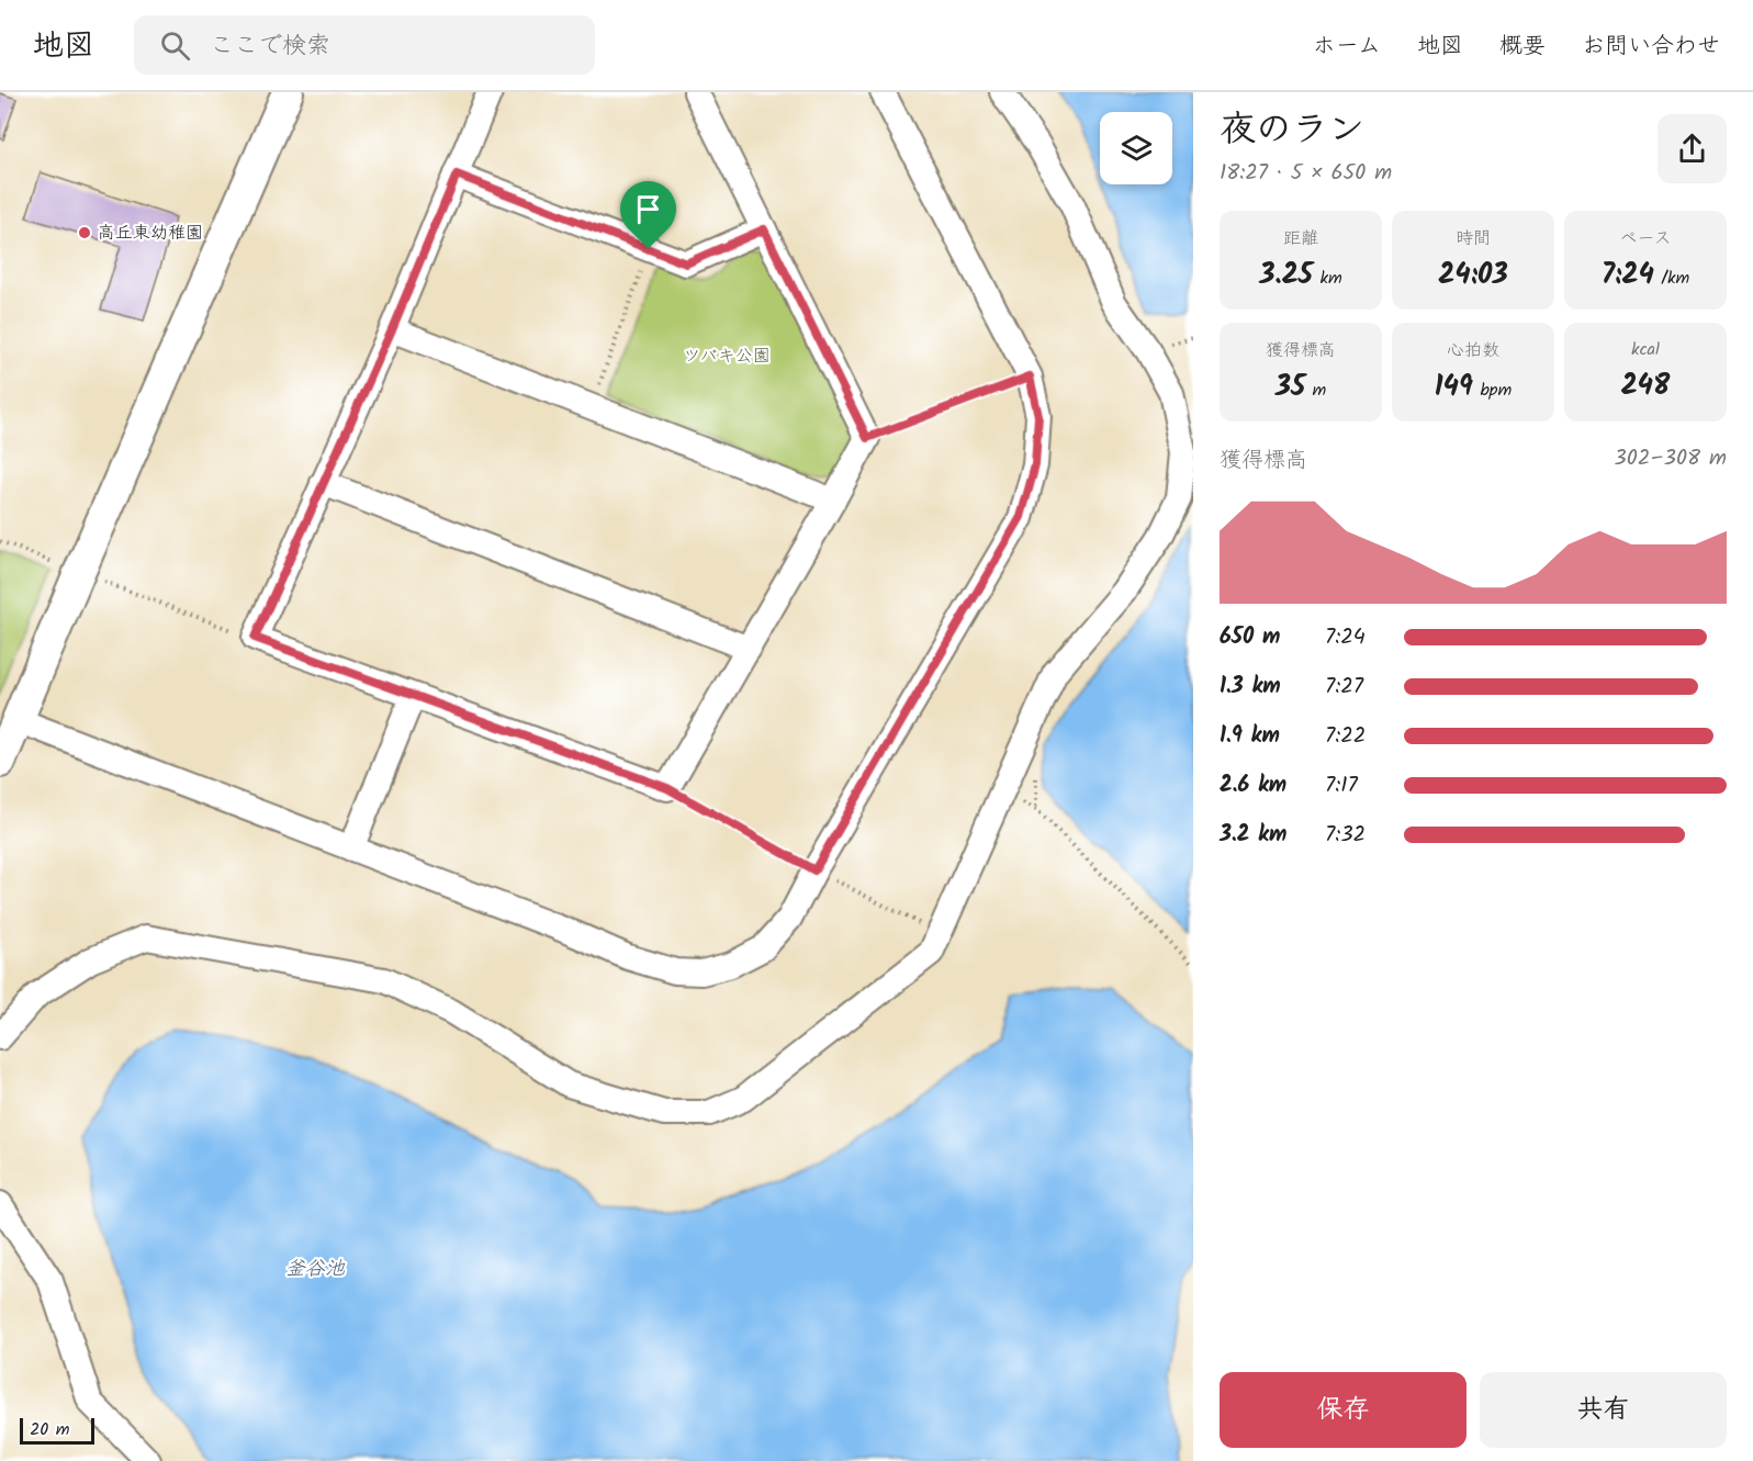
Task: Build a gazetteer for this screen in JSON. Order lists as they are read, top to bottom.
{
  "water": ["釜谷池"],
  "parks": ["ツバキ公園"],
  "places": ["高丘東幼稚園"],
  "scale_bar": "20 m",
  "page": {
    "header": "地図",
    "search": "ここで検索",
    "nav": [
      "ホーム",
      "地図",
      "概要",
      "お問い合わせ"
    ],
    "heading": ["夜のラン", "18:27 · 5 × 650 m"],
    "stats": [
      ["距離", "3.25 km"],
      ["時間", "24:03"],
      ["ペース", "7:24 /km"],
      ["獲得標高", "35 m"],
      ["心拍数", "149 bpm"],
      ["kcal", "248"]
    ],
    "chart": ["獲得標高", "302–308 m"],
    "list": [
      {
        "name": "650 m",
        "note": "7:24"
      },
      {
        "name": "1.3 km",
        "note": "7:27"
      },
      {
        "name": "1.9 km",
        "note": "7:22"
      },
      {
        "name": "2.6 km",
        "note": "7:17"
      },
      {
        "name": "3.2 km",
        "note": "7:32"
      }
    ],
    "buttons": ["保存", "共有"],
    "scale": "20 m"
  }
}
